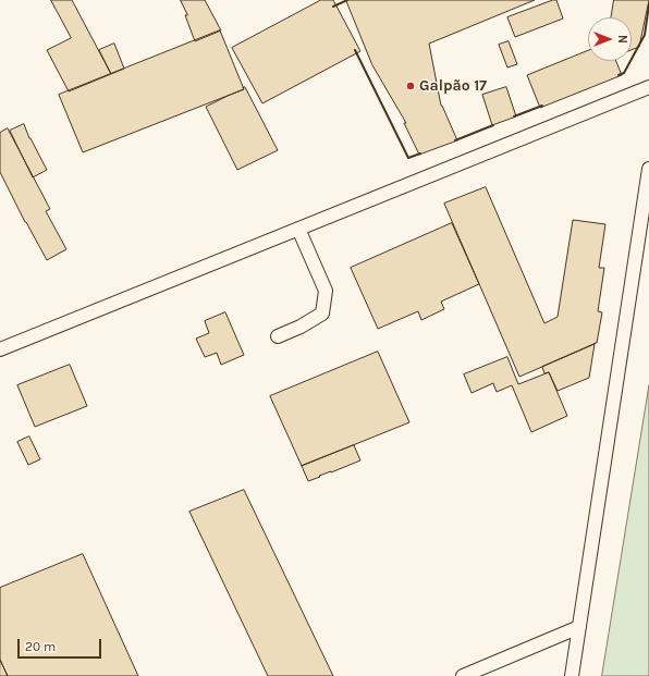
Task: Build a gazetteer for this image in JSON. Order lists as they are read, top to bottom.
{
  "places": ["Galpão 17"],
  "scale_bar": "20 m",
  "north": "right"
}
